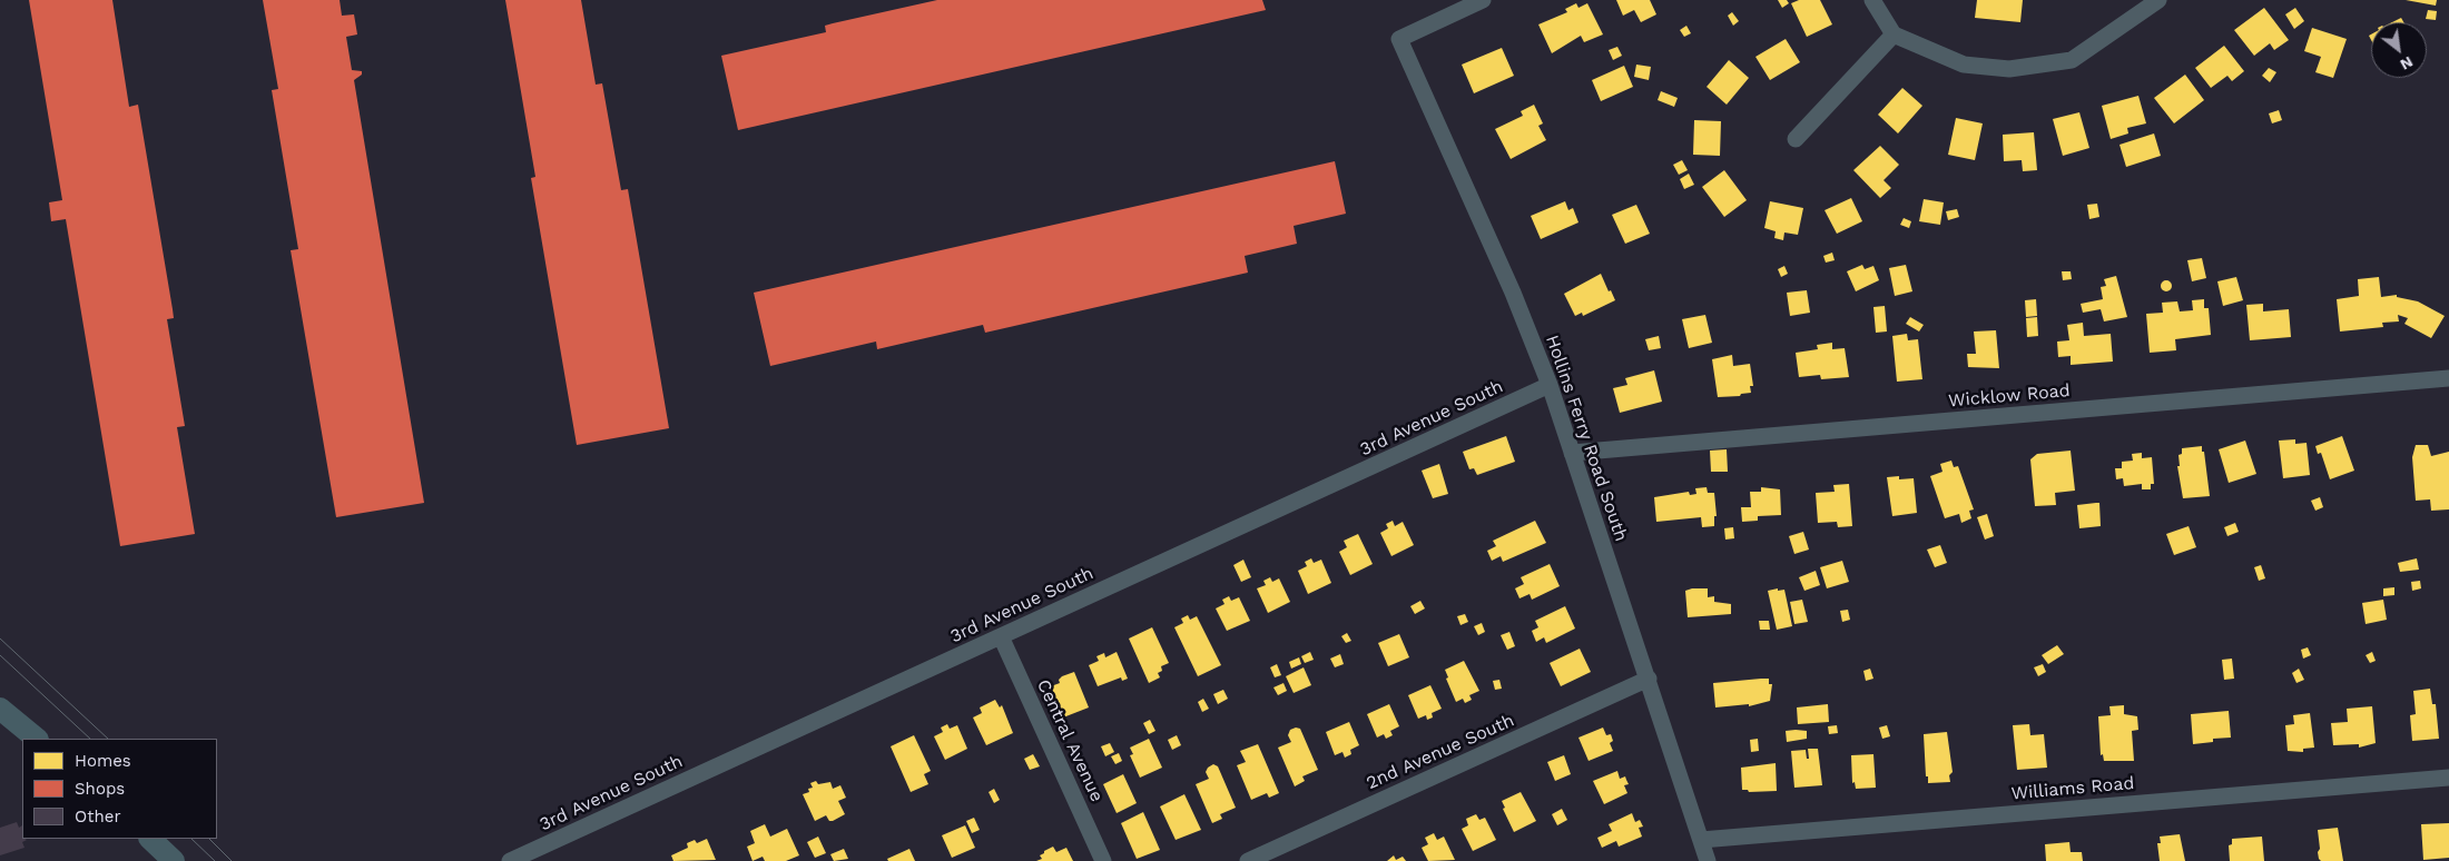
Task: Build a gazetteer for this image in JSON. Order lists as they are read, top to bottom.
{
  "streets": {
    "street": [
      "Wicklow Road",
      "3rd Avenue South",
      "Hollins Ferry Road South",
      "Central Avenue",
      "2nd Avenue South",
      "Williams Road"
    ]
  },
  "crossings": [
    ["Wicklow Road", "Hollins Ferry Road South"],
    ["3rd Avenue South", "Hollins Ferry Road South"],
    ["3rd Avenue South", "Central Avenue"],
    ["Hollins Ferry Road South", "2nd Avenue South"],
    ["Hollins Ferry Road South", "Williams Road"]
  ],
  "legend": ["Homes", "Shops", "Other"],
  "north": "bottom right"
}
